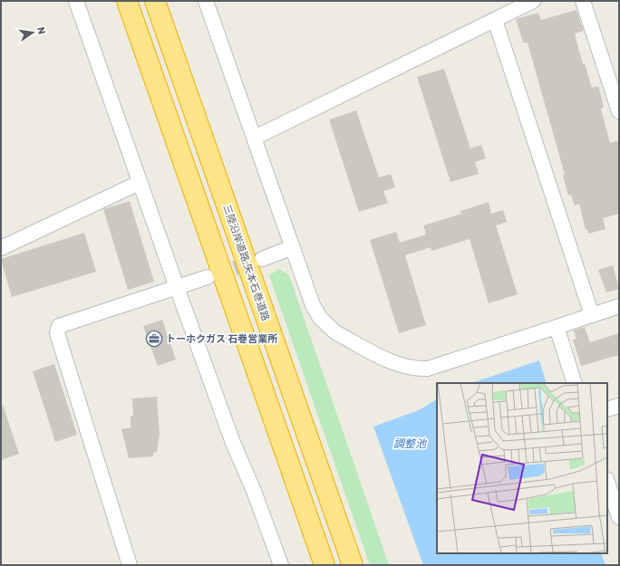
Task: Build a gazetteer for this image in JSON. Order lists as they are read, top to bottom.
{
  "streets": {
    "highway": ["三陸沿岸道路;矢本石巻道路"]
  },
  "water": ["調整池"],
  "places": {
    "office": ["トーホクガス 石巻営業所"]
  },
  "north": "right"
}
